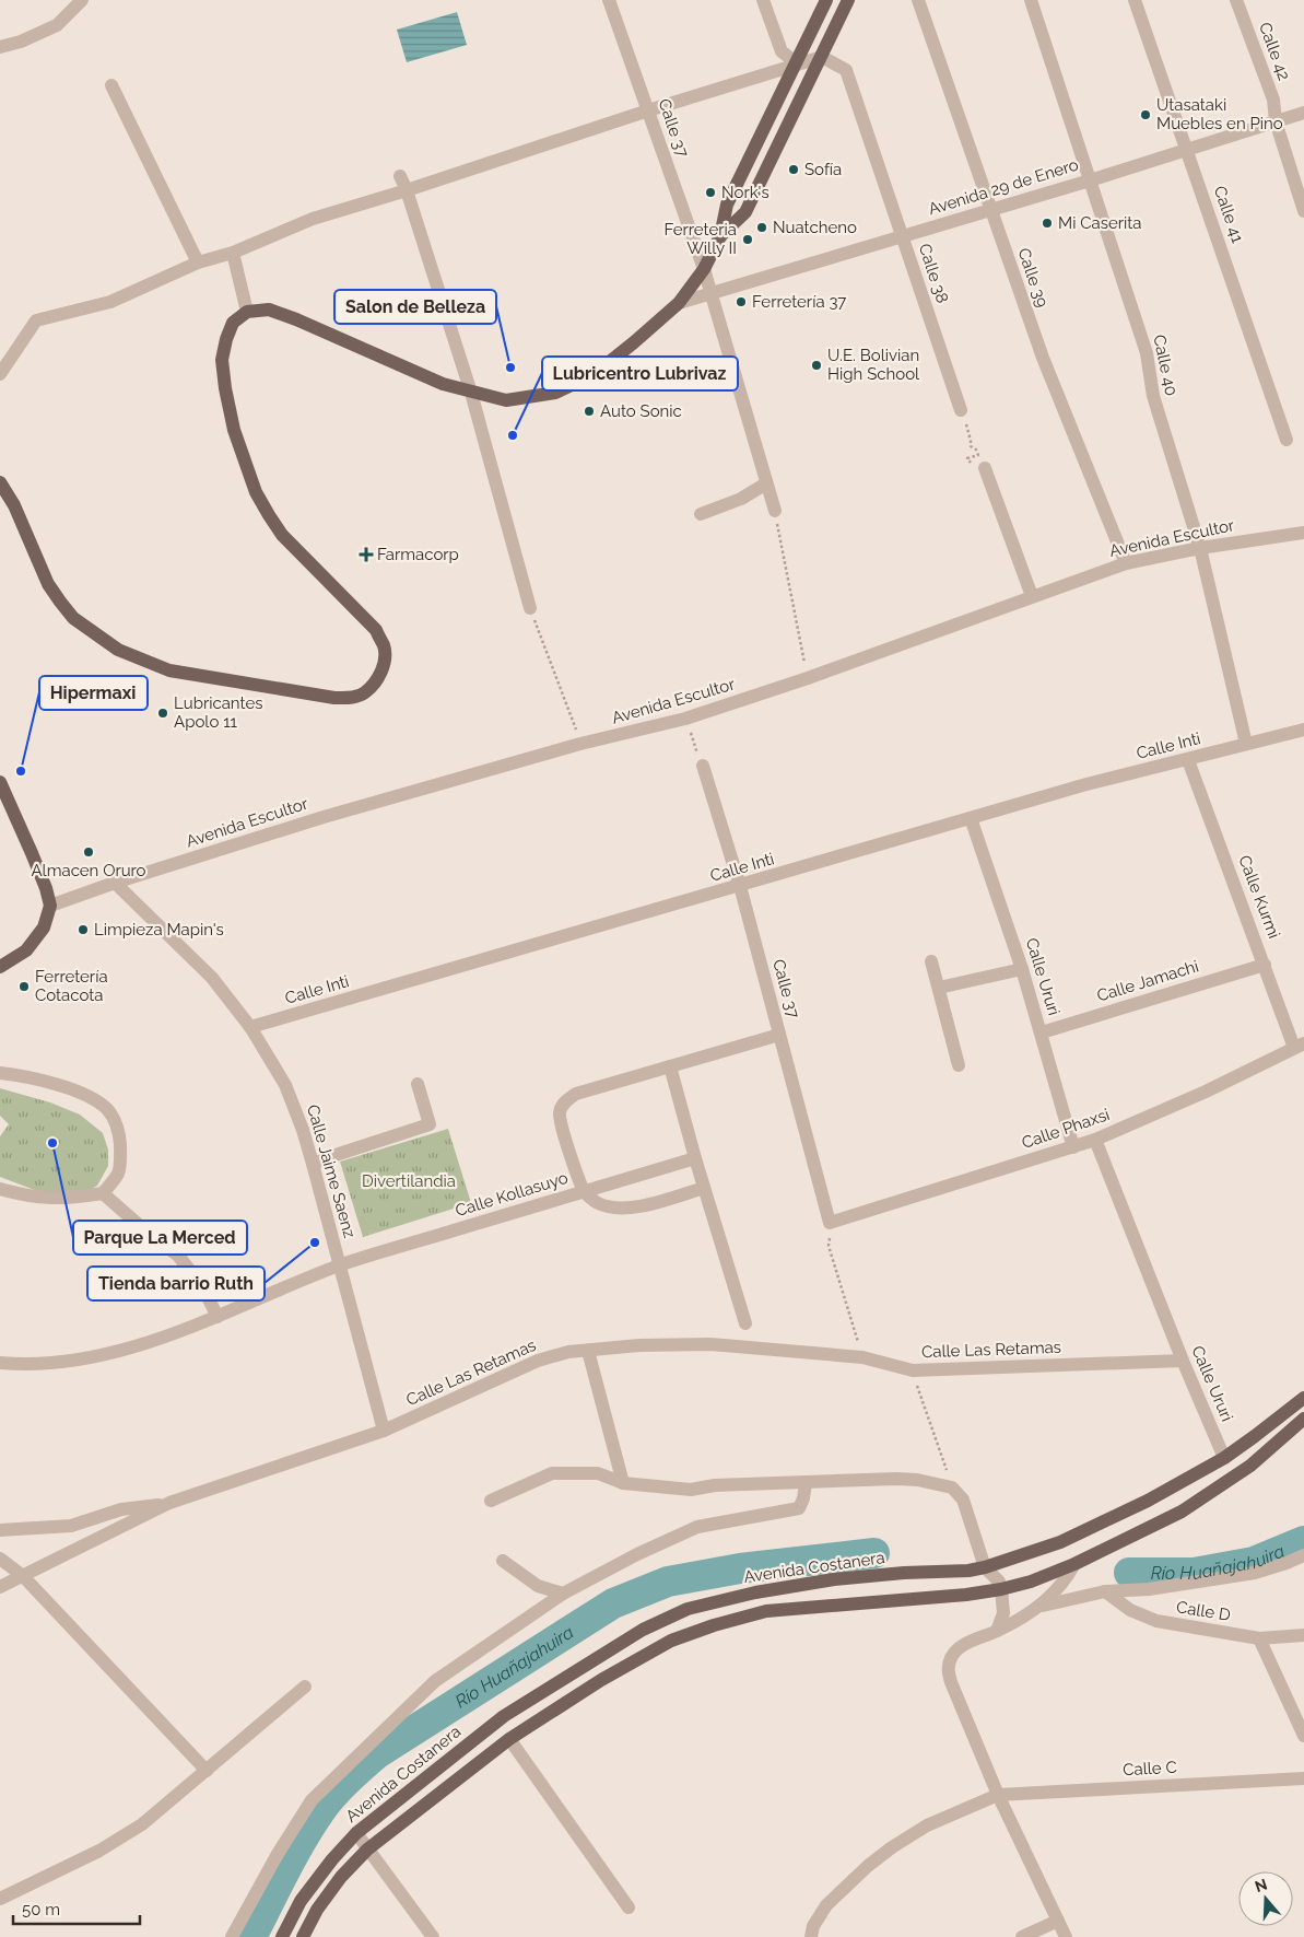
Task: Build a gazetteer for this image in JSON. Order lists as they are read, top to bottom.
{
  "streets": {
    "main road": ["Avenida Costanera"],
    "street": [
      "Calle 42",
      "Calle 37",
      "Avenida 29 de Enero",
      "Calle 41",
      "Calle 38",
      "Calle 39",
      "Calle 40",
      "Avenida Escultor",
      "Calle Inti",
      "Calle Kurmi",
      "Calle Ururi",
      "Calle Jamachi",
      "Calle Phaxsi",
      "Calle Jaime Saenz",
      "Calle Kollasuyo",
      "Calle Las Retamas",
      "Calle D",
      "Calle C"
    ]
  },
  "crossings": [
    ["Calle 42", "Avenida 29 de Enero"],
    ["Calle 37", "Avenida 29 de Enero"],
    ["Calle 37", "Calle Inti"],
    ["Calle 37", "Calle Phaxsi"],
    ["Avenida 29 de Enero", "Calle 41"],
    ["Avenida 29 de Enero", "Calle 38"],
    ["Avenida 29 de Enero", "Calle 39"],
    ["Avenida 29 de Enero", "Calle 40"],
    ["Calle 39", "Avenida Escultor"],
    ["Calle 40", "Avenida Escultor"],
    ["Calle 40", "Calle Inti"],
    ["Avenida Escultor", "Calle Jaime Saenz"],
    ["Calle Inti", "Calle Kurmi"],
    ["Calle Inti", "Calle Ururi"],
    ["Calle Inti", "Calle Jaime Saenz"],
    ["Calle Kurmi", "Calle Jamachi"],
    ["Calle Kurmi", "Calle Phaxsi"],
    ["Calle Ururi", "Calle Jamachi"],
    ["Calle Ururi", "Calle Phaxsi"],
    ["Calle Ururi", "Calle Las Retamas"],
    ["Calle Ururi", "Avenida Costanera"],
    ["Calle Jaime Saenz", "Calle Kollasuyo"],
    ["Calle Jaime Saenz", "Calle Las Retamas"]
  ],
  "water": ["Río Huañajahuira"],
  "parks": ["Divertilandia"],
  "places": {
    "other": [
      "Utasataki Muebles en Pino",
      "Sofía",
      "Nork's",
      "Mi Caserita",
      "Nuatcheno",
      "Ferreteria Willy II",
      "Ferretería 37",
      "U.E. Bolivian High School",
      "Salon de Belleza",
      "Auto Sonic",
      "Lubricentro Lubrivaz",
      "Lubricantes Apolo 11",
      "Hipermaxi",
      "Almacen Oruro",
      "Limpieza Mapin's",
      "Ferretería Cotacota",
      "Parque La Merced",
      "Tienda barrio Ruth"
    ],
    "health": ["Farmacorp"]
  },
  "scale_bar": "50 m",
  "north": "top"
}
